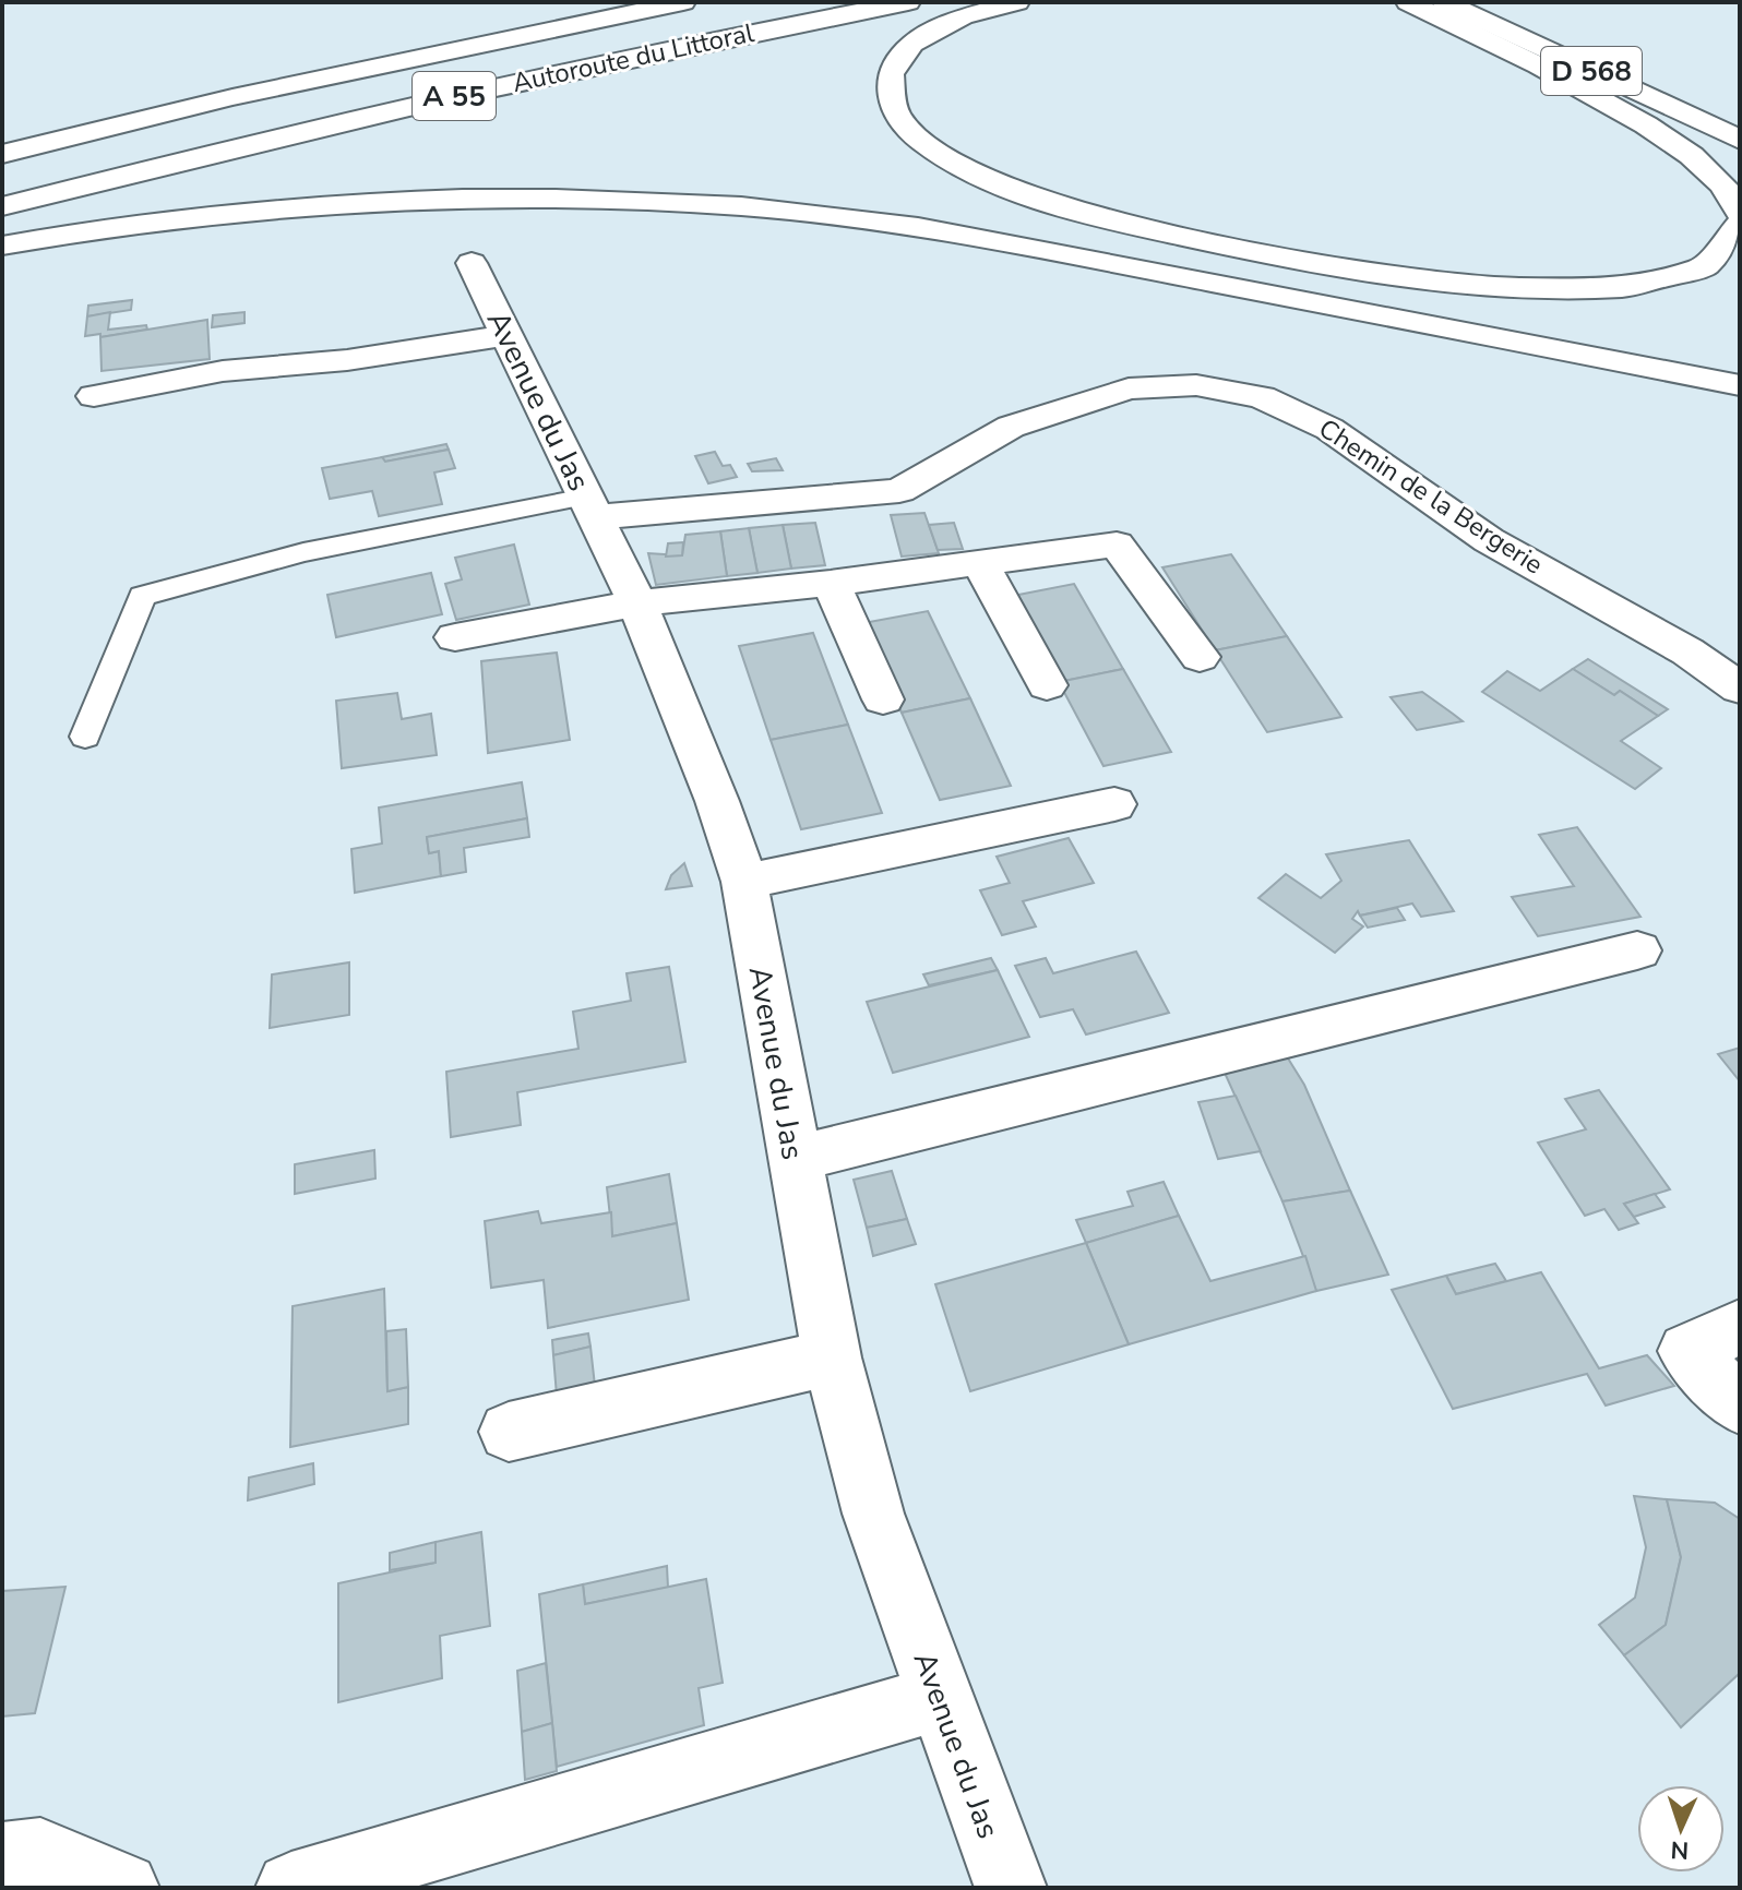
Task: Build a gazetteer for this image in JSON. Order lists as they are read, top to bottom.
{
  "streets": {
    "main road": [
      "Autoroute du Littoral",
      "D 568",
      "A 55",
      "Avenue du Jas",
      "Chemin de la Bergerie"
    ]
  },
  "crossings": [
    ["Avenue du Jas", "Chemin de la Bergerie"]
  ],
  "north": "bottom"
}
